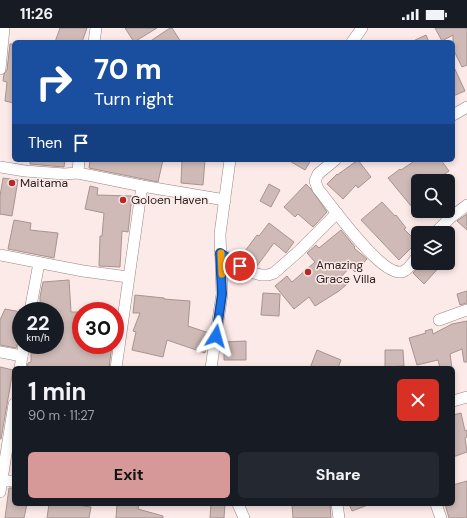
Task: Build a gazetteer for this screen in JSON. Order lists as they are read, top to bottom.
{
  "places": ["Maitama", "Goloen Haven", "Amazing Grace Villa"],
  "page": {
    "status": "11:26",
    "turn": ["70 m", "Turn right"],
    "then": "Then",
    "speed": "22 km/h",
    "limit": "30",
    "heading": ["1 min", "90 m · 11:27"],
    "buttons": ["Exit", "Share"]
  }
}
